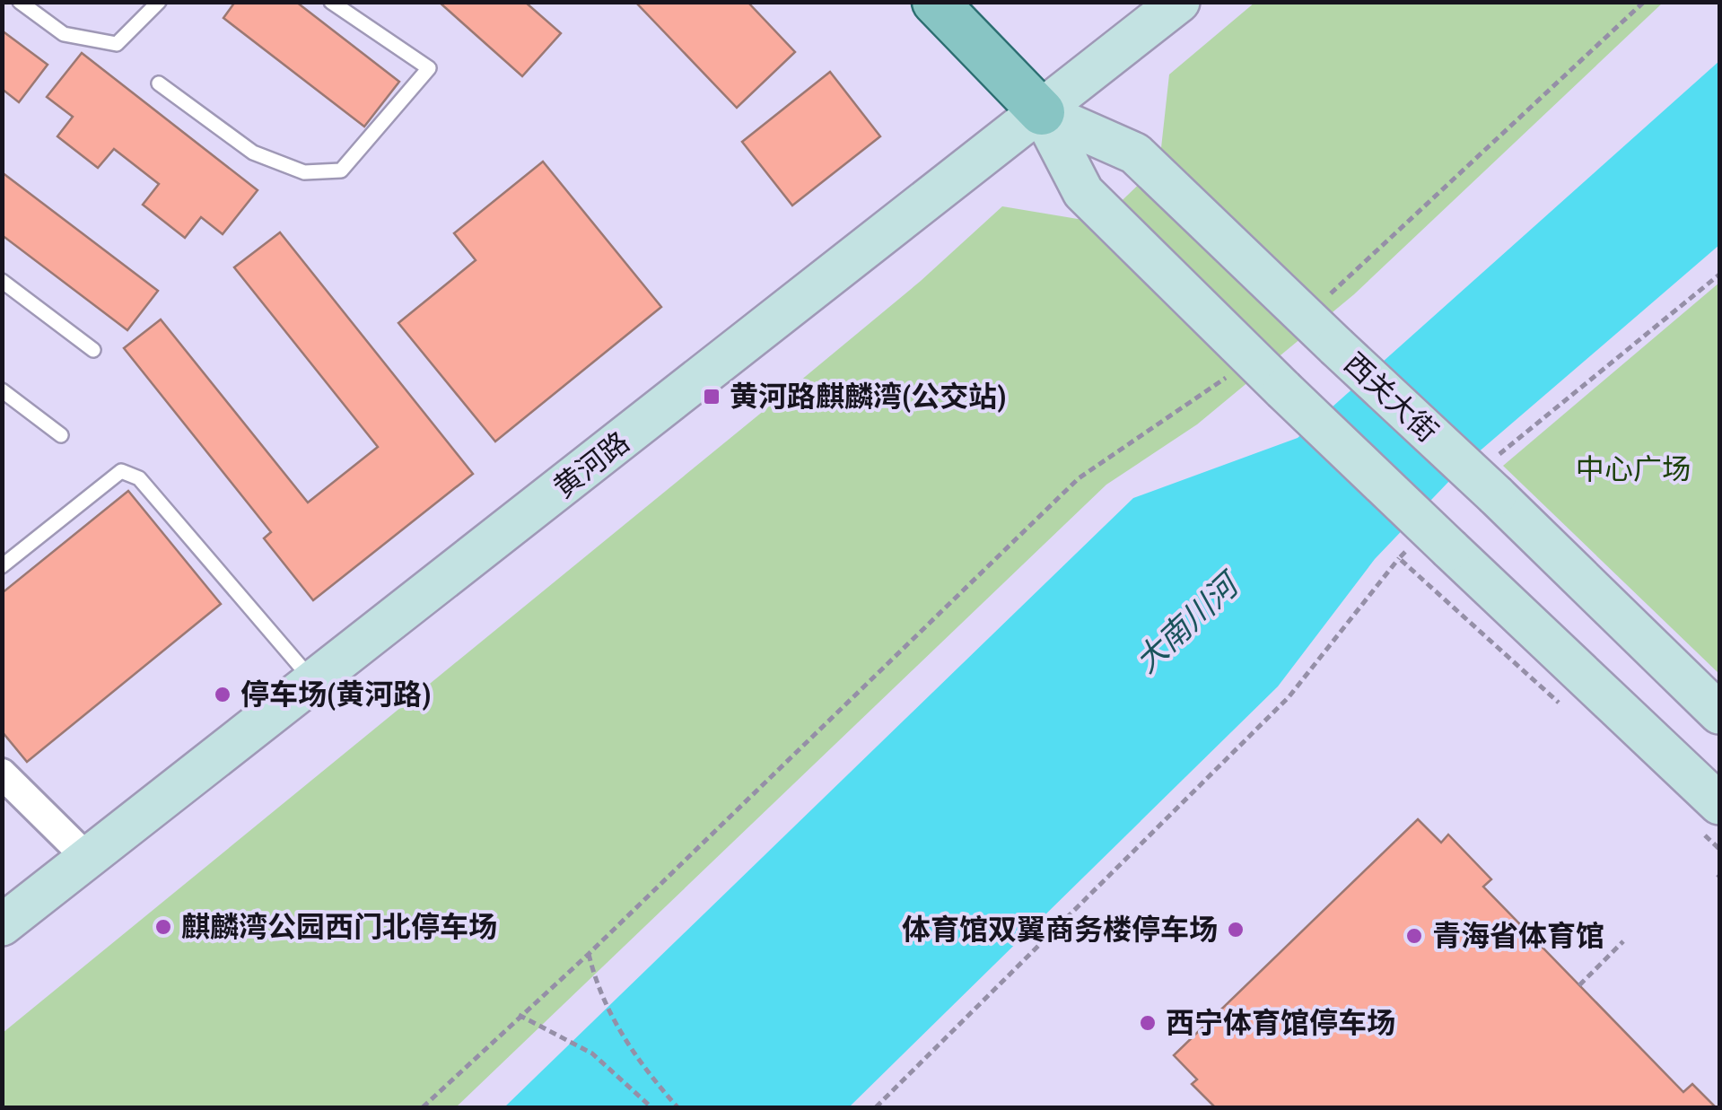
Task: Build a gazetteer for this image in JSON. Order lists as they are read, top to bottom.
{
  "streets": {
    "main road": ["西关大街", "黄河路"]
  },
  "crossings": [
    ["西关大街", "黄河路"]
  ],
  "water": ["大南川河"],
  "parks": ["中心广场"],
  "places": {
    "transit": ["黄河路麒麟湾(公交站)"],
    "other": [
      "停车场(黄河路)",
      "麒麟湾公园西门北停车场",
      "体育馆双翼商务楼停车场",
      "青海省体育馆",
      "西宁体育馆停车场"
    ]
  }
}
